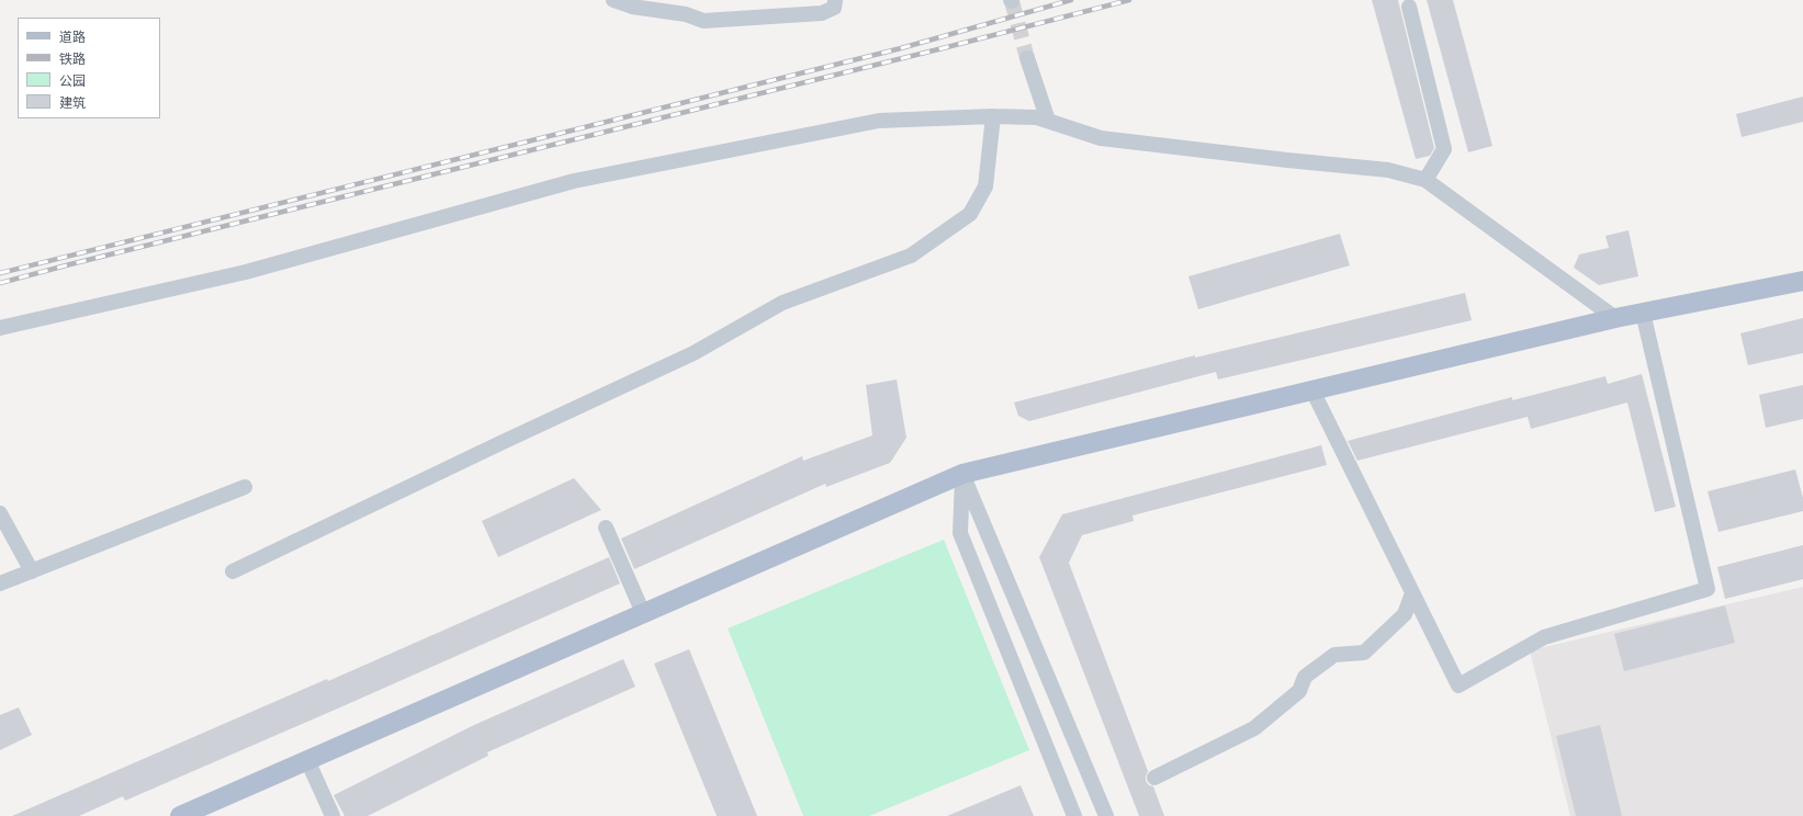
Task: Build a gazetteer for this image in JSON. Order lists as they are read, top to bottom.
{
  "legend": [
    "道路",
    "铁路",
    "公园",
    "建筑"
  ]
}
